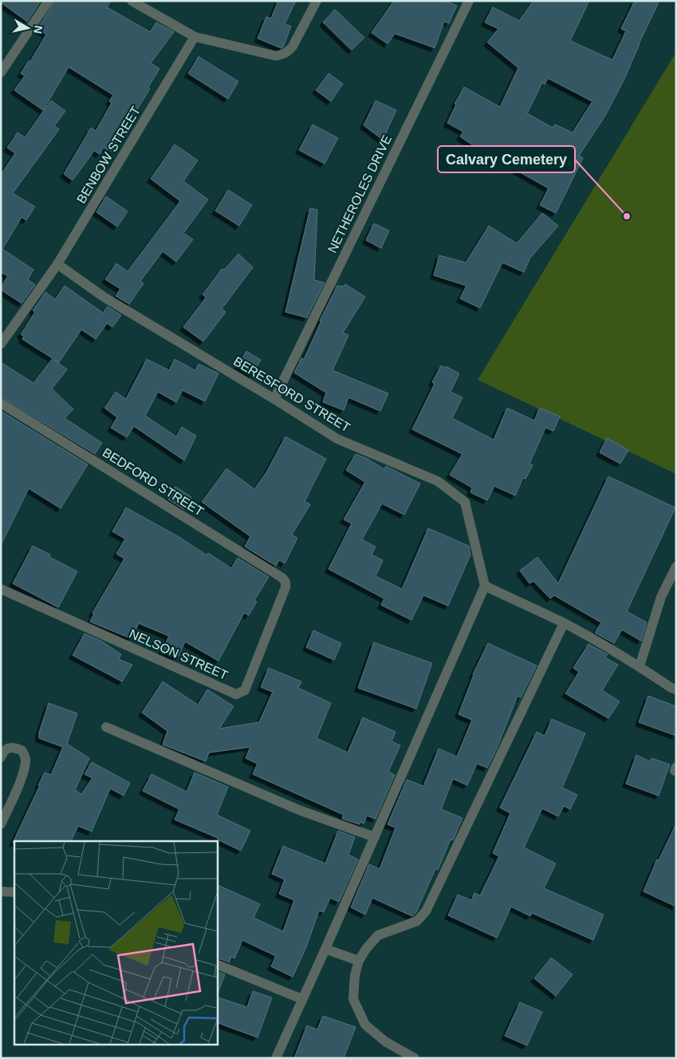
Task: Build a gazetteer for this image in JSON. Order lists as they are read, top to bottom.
{
  "streets": {
    "street": [
      "BENBOW STREET",
      "NETHEROLES DRIVE",
      "BERESFORD STREET",
      "BEDFORD STREET",
      "NELSON STREET"
    ]
  },
  "crossings": [
    ["BENBOW STREET", "BERESFORD STREET"],
    ["NETHEROLES DRIVE", "BERESFORD STREET"],
    ["BEDFORD STREET", "NELSON STREET"]
  ],
  "places": ["Calvary Cemetery"],
  "north": "right"
}
